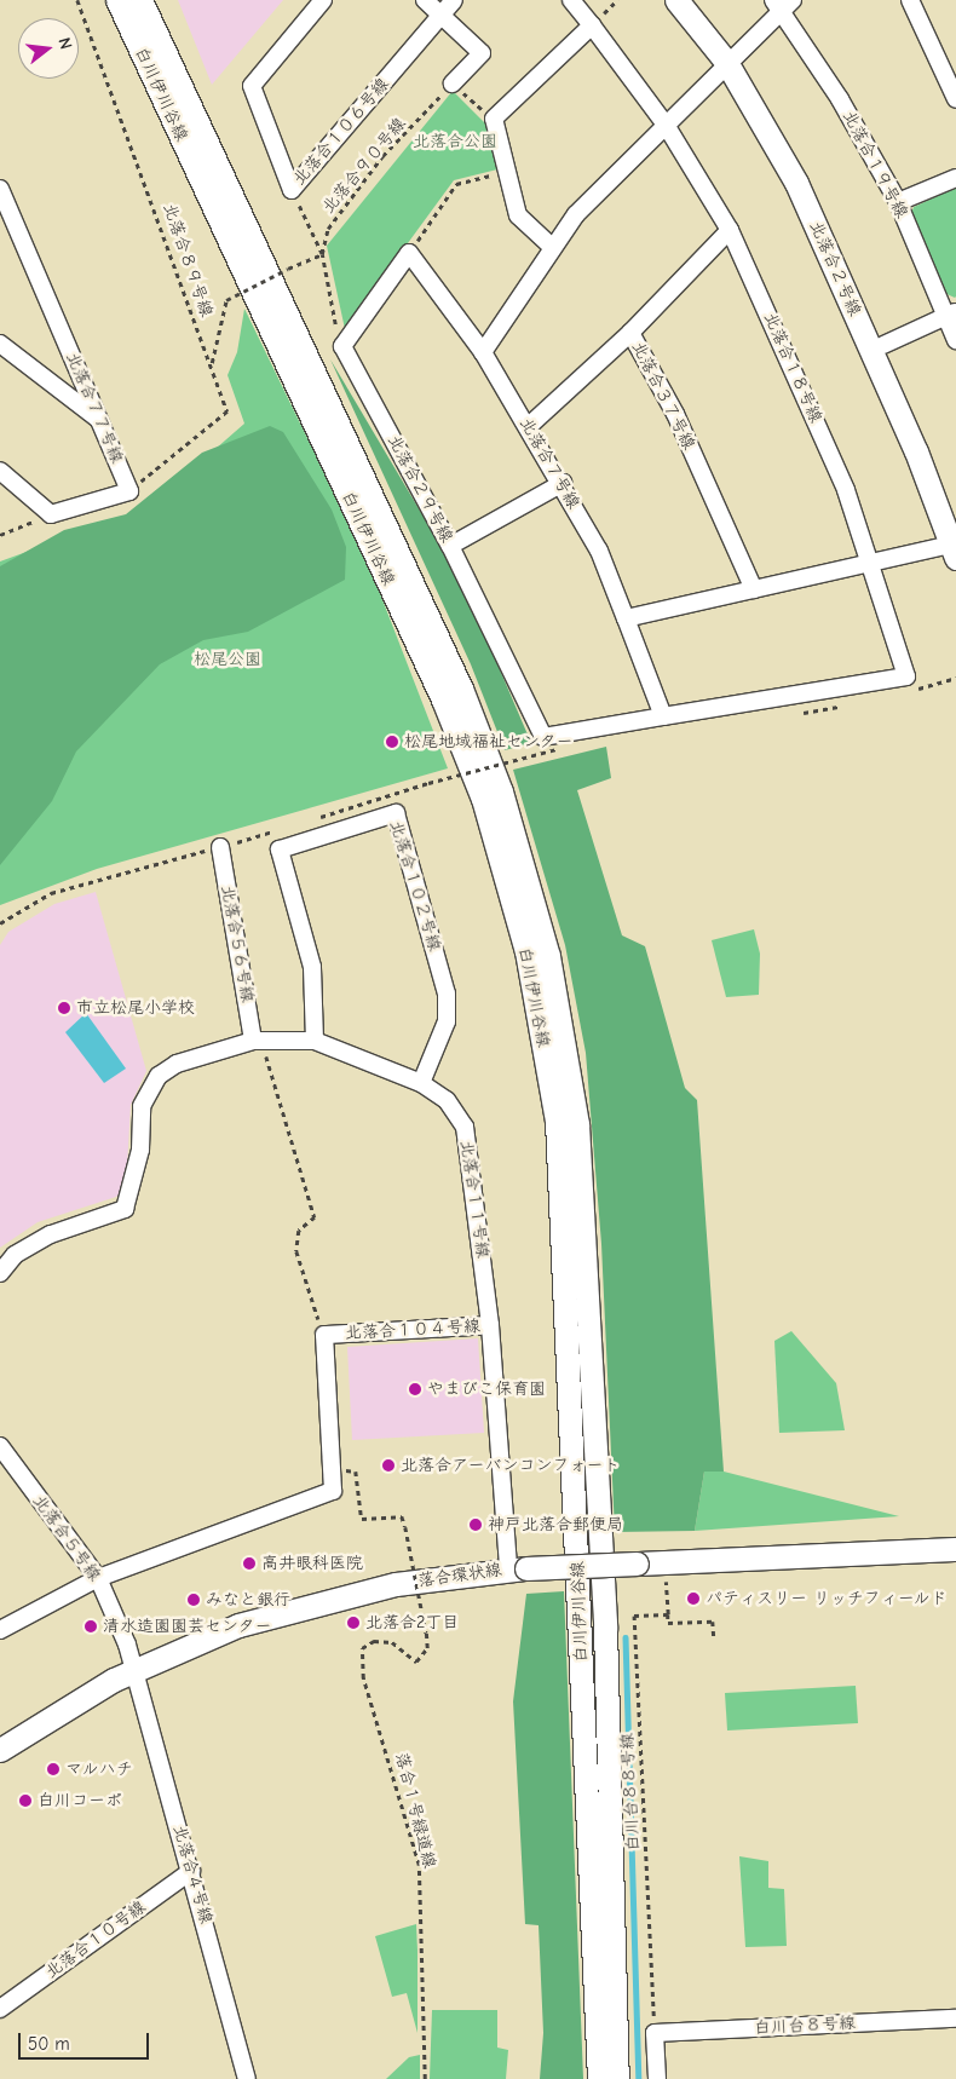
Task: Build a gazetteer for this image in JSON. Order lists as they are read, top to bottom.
{
  "streets": {
    "street": [
      "白川伊川谷線",
      "北落合１０６号線",
      "北落合１９号線",
      "北落合２号線",
      "北落合１８号線",
      "北落合３７号線",
      "北落合７７号線",
      "北落合７号線",
      "北落合２９号線",
      "北落合１０２号線",
      "北落合５６号線",
      "北落合１１号線",
      "北落合１０４号線",
      "北落合５号線",
      "落合環状線",
      "北落合４号線",
      "北落合１０号線",
      "白川台８号線"
    ],
    "path": [
      "北落合９０号線",
      "北落合８９号線",
      "白川台８８号線",
      "落合１号緑道線"
    ]
  },
  "crossings": [
    ["北落合９０号線", "北落合２９号線"],
    ["北落合８９号線", "北落合７７号線"],
    ["北落合１８号線", "北落合３７号線"],
    ["北落合１８号線", "北落合２９号線"],
    ["北落合１０２号線", "北落合１１号線"],
    ["北落合５６号線", "北落合１１号線"],
    ["北落合１１号線", "北落合１０４号線"],
    ["北落合１１号線", "落合環状線"],
    ["北落合１０４号線", "北落合５号線"],
    ["北落合１０４号線", "落合１号緑道線"],
    ["北落合５号線", "落合環状線"],
    ["北落合５号線", "北落合４号線"],
    ["落合環状線", "北落合４号線"],
    ["白川台８８号線", "白川台８号線"],
    ["北落合４号線", "北落合１０号線"]
  ],
  "parks": ["北落合公園", "松尾公園"],
  "places": [
    "松尾地域福祉センター",
    "市立松尾小学校",
    "やまびこ保育園",
    "北落合アーバンコンフォート",
    "神戸北落合郵便局",
    "高井眼科医院",
    "パティスリー リッチフィールド",
    "みなと銀行",
    "北落合2丁目",
    "清水造園園芸センター",
    "マルハチ",
    "白川コーポ"
  ],
  "scale_bar": "50 m",
  "north": "right"
}
